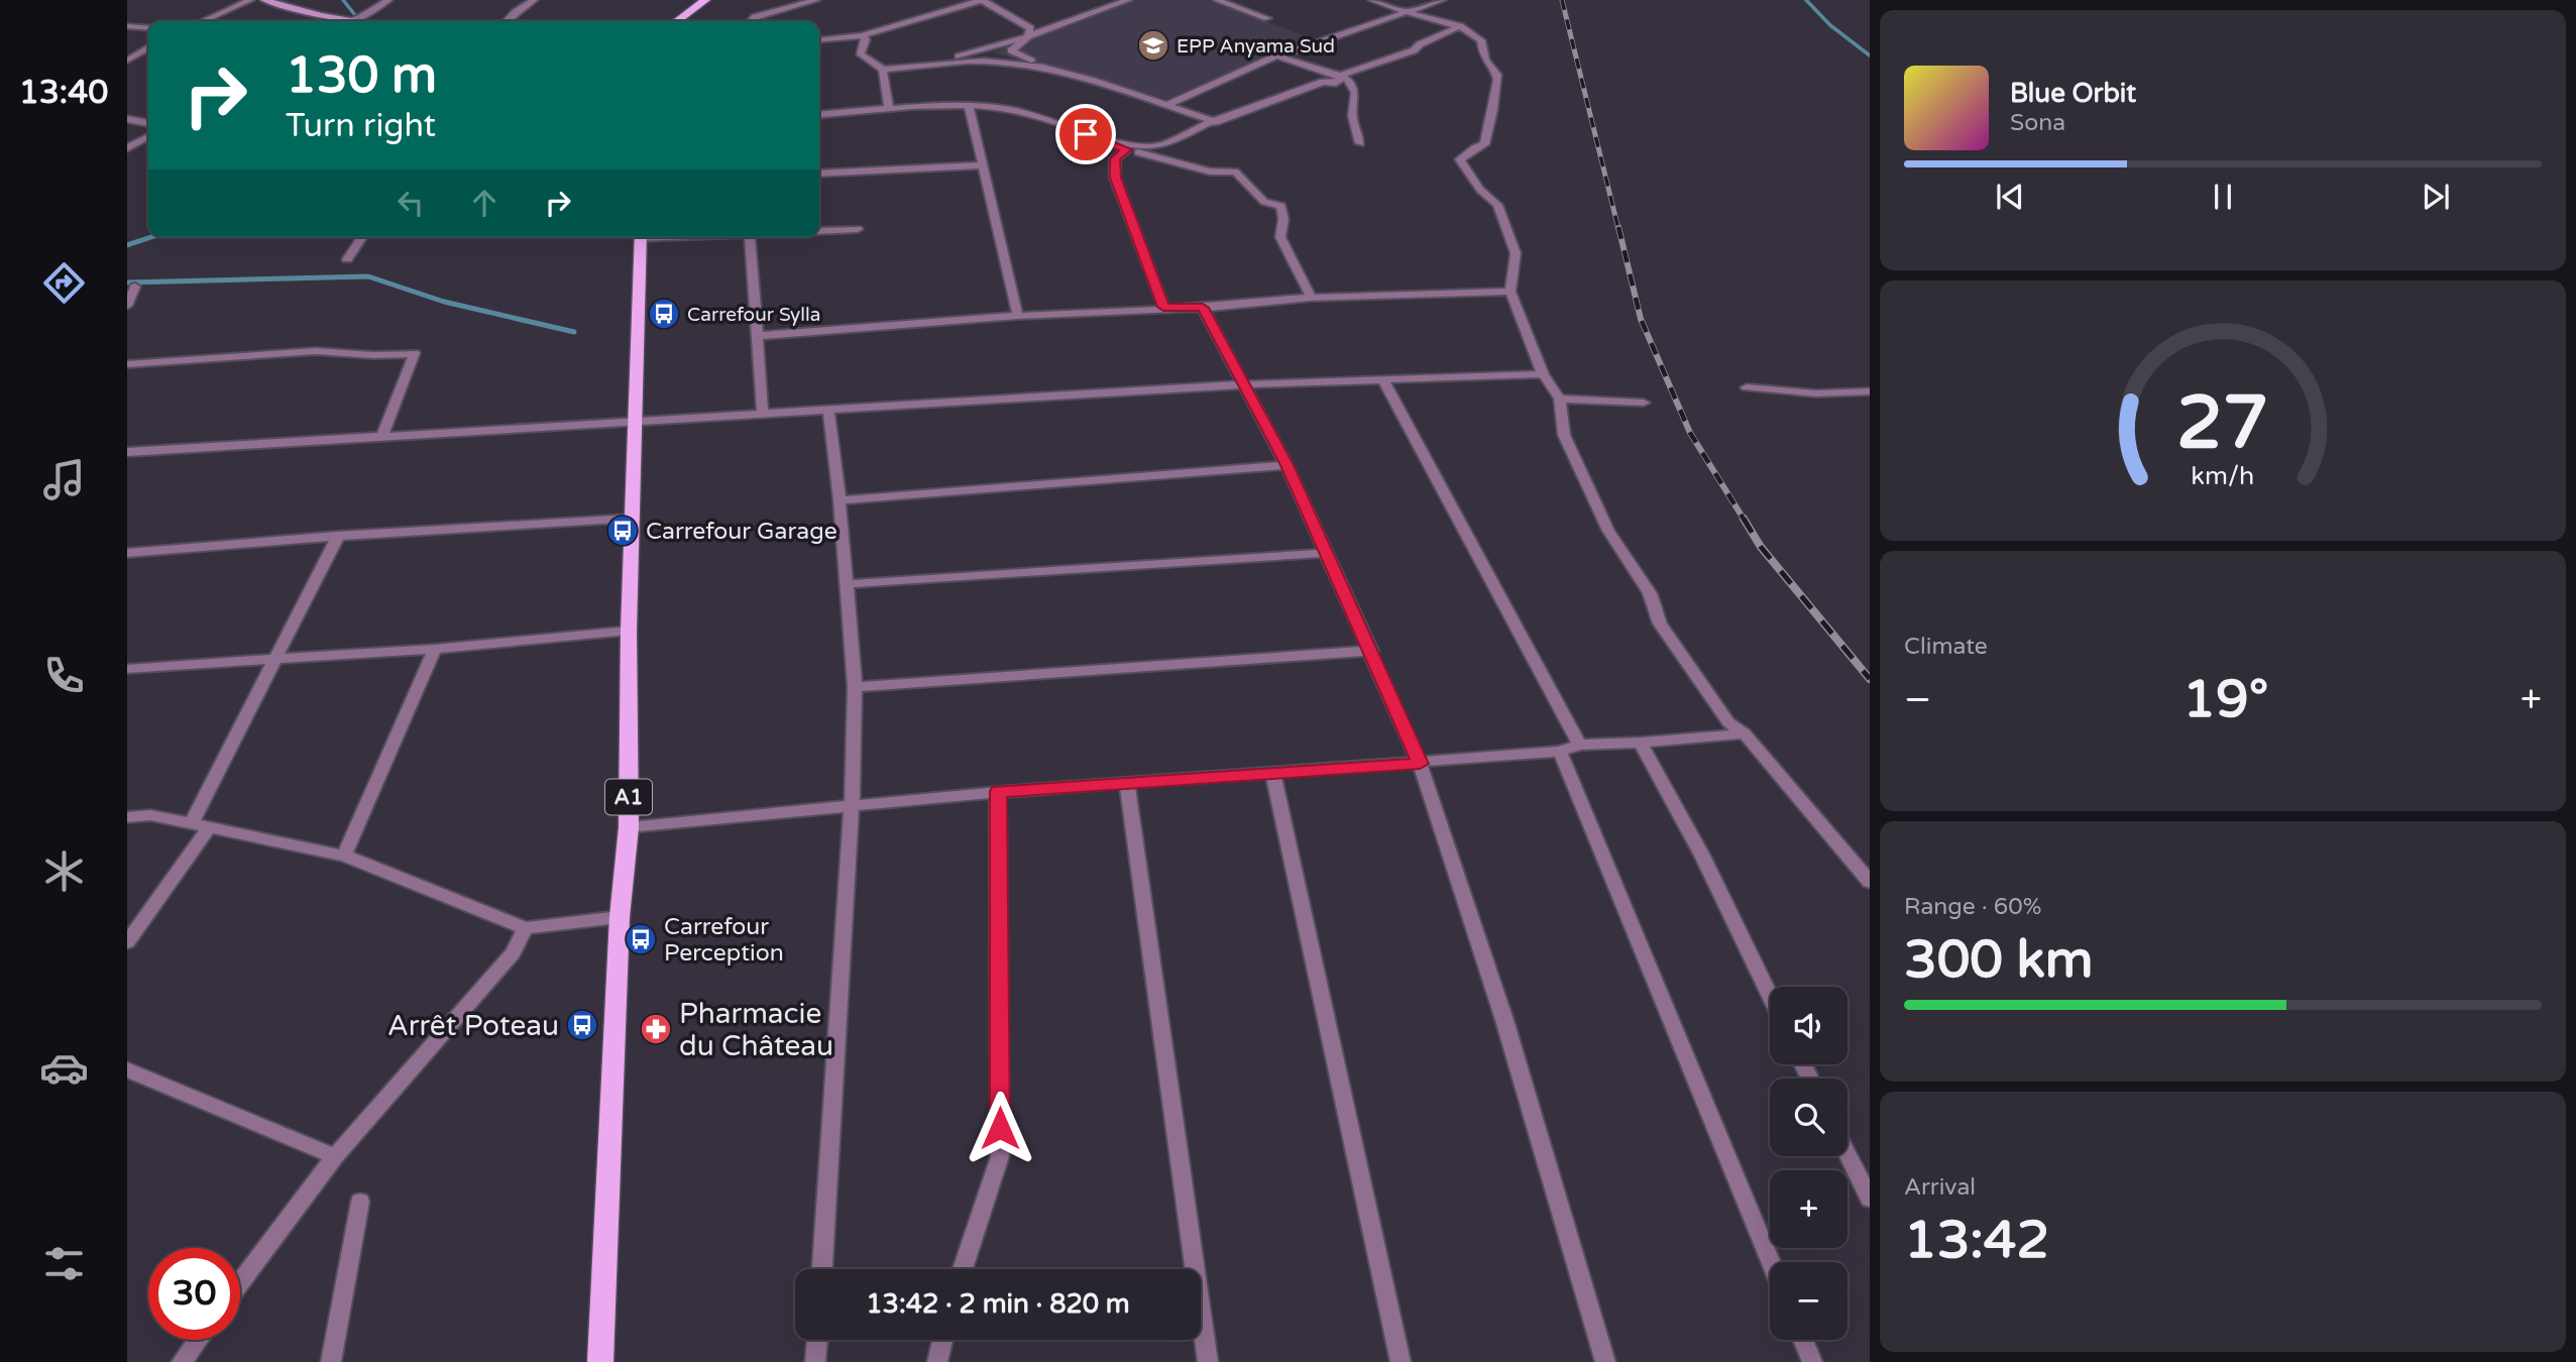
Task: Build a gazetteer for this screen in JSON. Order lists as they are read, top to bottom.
{
  "streets": {
    "main road": ["A1"]
  },
  "places": {
    "school or university": ["EPP Anyama Sud"],
    "bus stop": [
      "Carrefour Sylla",
      "Carrefour Garage",
      "Carrefour Perception",
      "Arrêt Poteau"
    ],
    "pharmacy": ["Pharmacie du Château"]
  },
  "page": {
    "tabs": "13:40",
    "turn": ["130 m", "Turn right"],
    "song": ["Blue Orbit", "Sona"],
    "tile": [
      "Climate",
      ["Range · 60%", "300 km"],
      ["Arrival", "13:42"]
    ],
    "heat": ["−", "19°", "+"],
    "map_buttons": ["+", "−"],
    "limit": "30",
    "trip": "13:42 · 2 min · 820 m",
    "gauge": ["27", "km/h"]
  }
}
